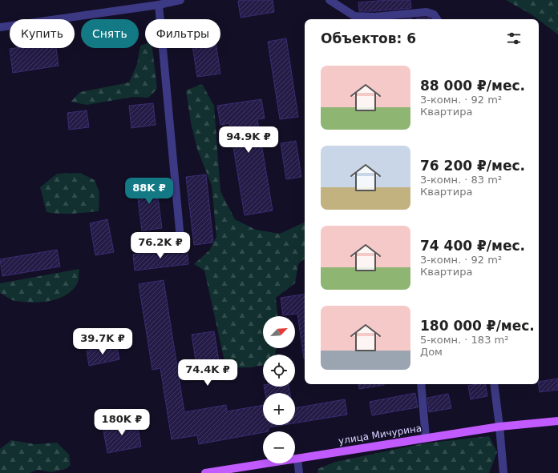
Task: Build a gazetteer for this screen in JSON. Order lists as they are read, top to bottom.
{
  "streets": {
    "main road": ["улица Мичурина"]
  },
  "north": "top right",
  "page": {
    "chip": ["Купить", "Снять", "Фильтры"],
    "heading": "Объектов: 6",
    "list": [
      {
        "name": "88 000 ₽/мес.",
        "note": "3-комн. · 92 m² · Квартира"
      },
      {
        "name": "76 200 ₽/мес.",
        "note": "3-комн. · 83 m² · Квартира"
      },
      {
        "name": "74 400 ₽/мес.",
        "note": "3-комн. · 92 m² · Квартира"
      },
      {
        "name": "180 000 ₽/мес.",
        "note": "5-комн. · 183 m² · Дом"
      }
    ],
    "price": [
      "94.9K ₽",
      "88K ₽",
      "76.2K ₽",
      "39.7K ₽",
      "74.4K ₽",
      "180K ₽"
    ],
    "map_buttons": ["+", "−"]
  }
}
